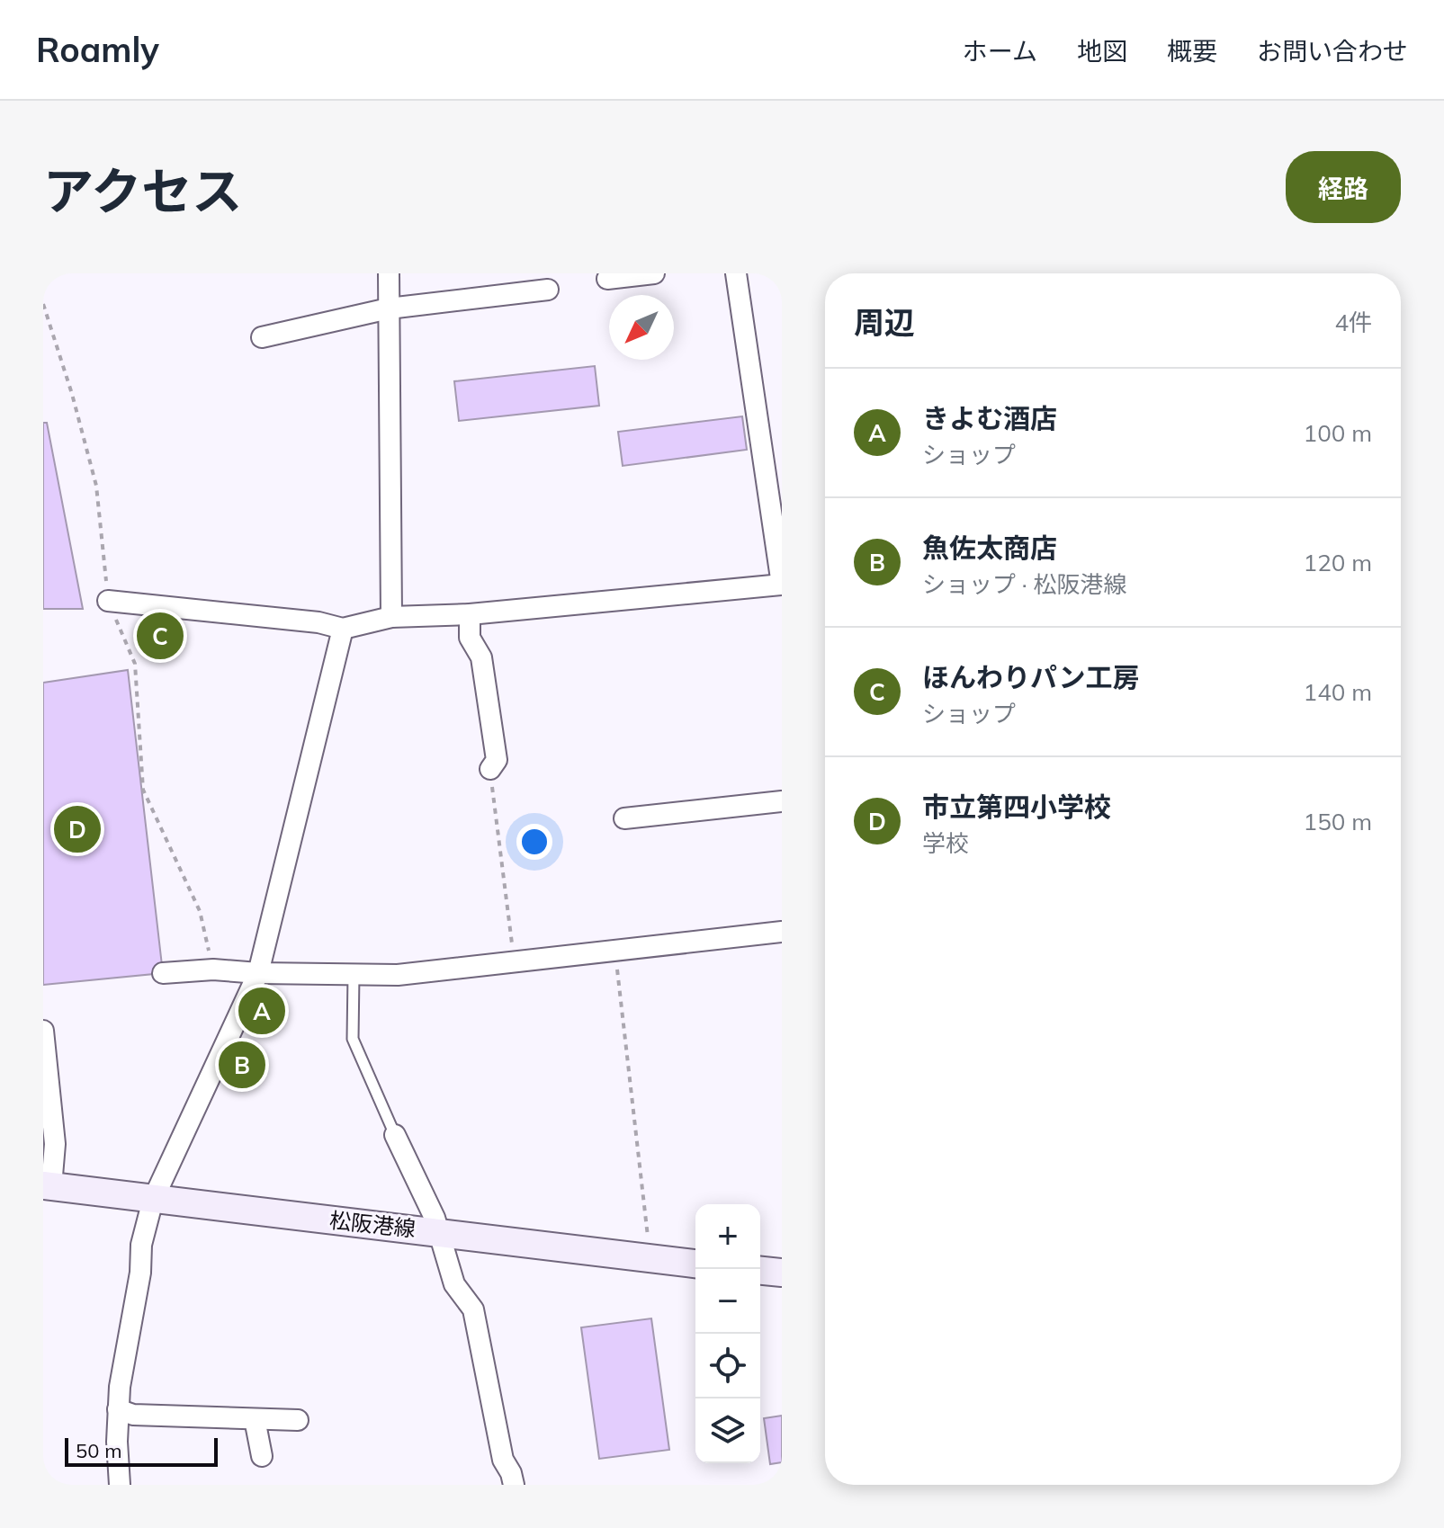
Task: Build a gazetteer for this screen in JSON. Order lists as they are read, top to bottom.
{
  "streets": {
    "main road": ["松阪港線"]
  },
  "scale_bar": "50 m",
  "north": "bottom left",
  "page": {
    "header": "Roamly",
    "nav": [
      "ホーム",
      "地図",
      "概要",
      "お問い合わせ"
    ],
    "title": "アクセス",
    "buttons": "経路",
    "heading": ["周辺", "4件"],
    "list": [
      {
        "mark": "A",
        "name": "きよむ酒店",
        "note": "ショップ",
        "value": "100 m"
      },
      {
        "mark": "B",
        "name": "魚佐太商店",
        "note": "ショップ · 松阪港線",
        "value": "120 m"
      },
      {
        "mark": "C",
        "name": "ほんわりパン工房",
        "note": "ショップ",
        "value": "140 m"
      },
      {
        "mark": "D",
        "name": "市立第四小学校",
        "note": "学校",
        "value": "150 m"
      }
    ],
    "pins": [
      "C",
      "D",
      "A",
      "B"
    ],
    "map_buttons": ["+", "−"],
    "scale": "50 m"
  }
}
